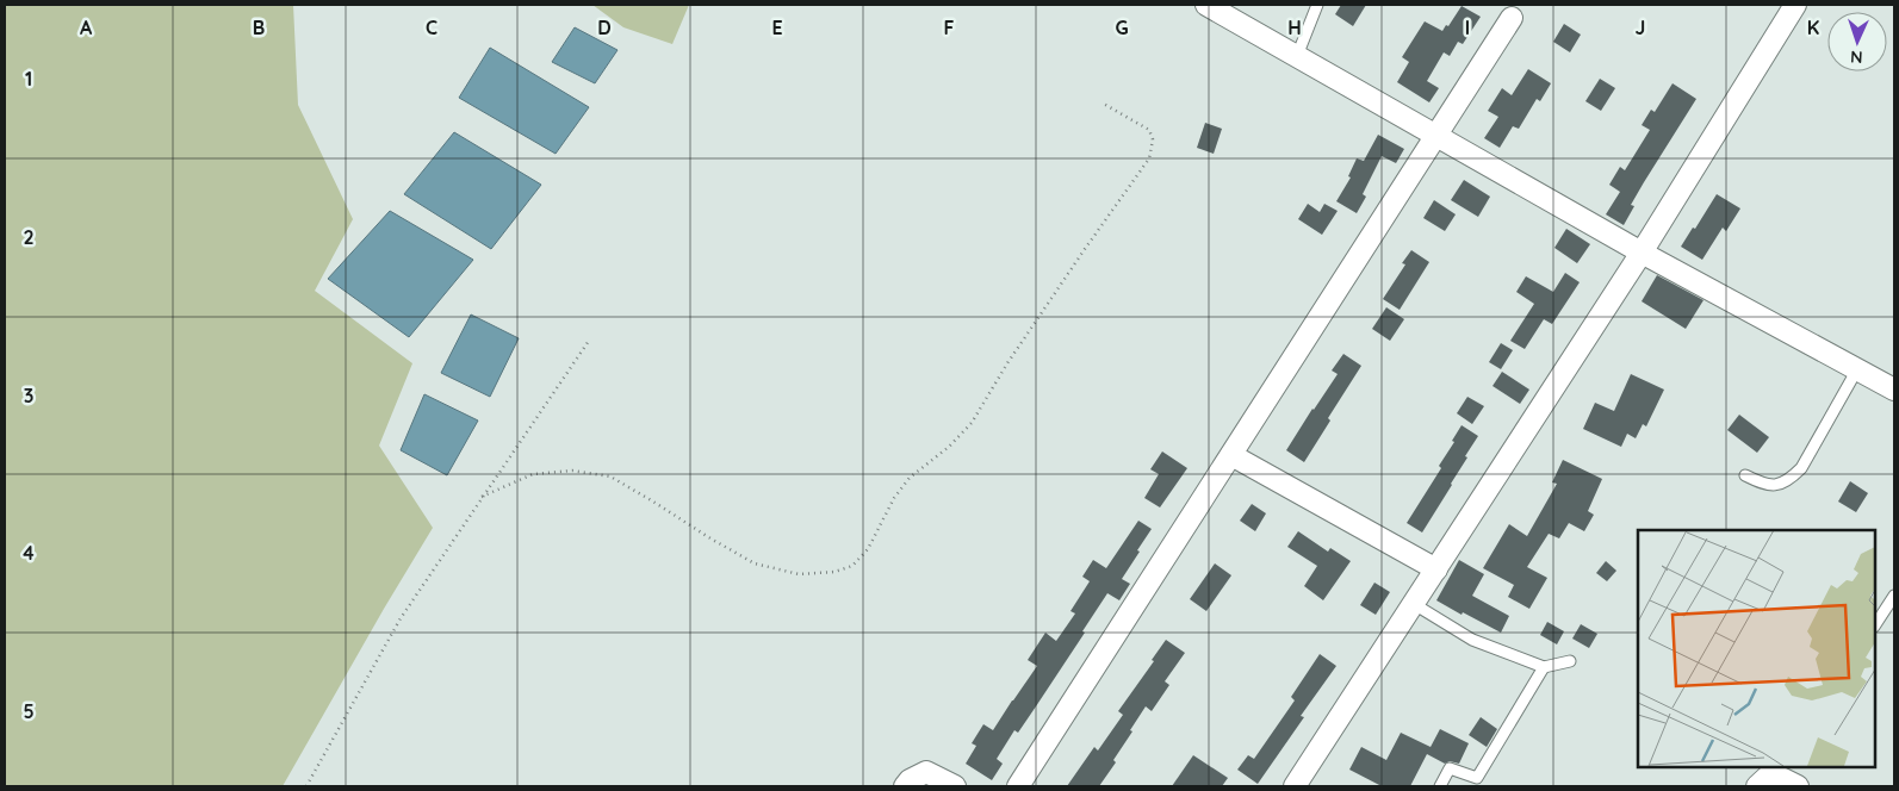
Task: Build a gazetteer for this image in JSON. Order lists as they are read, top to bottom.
{
  "north": "bottom",
  "grid": {
    "columns": [
      "A",
      "B",
      "C",
      "D",
      "E",
      "F",
      "G",
      "H",
      "I",
      "J",
      "K"
    ],
    "rows": [
      "1",
      "2",
      "3",
      "4",
      "5"
    ]
  }
}
